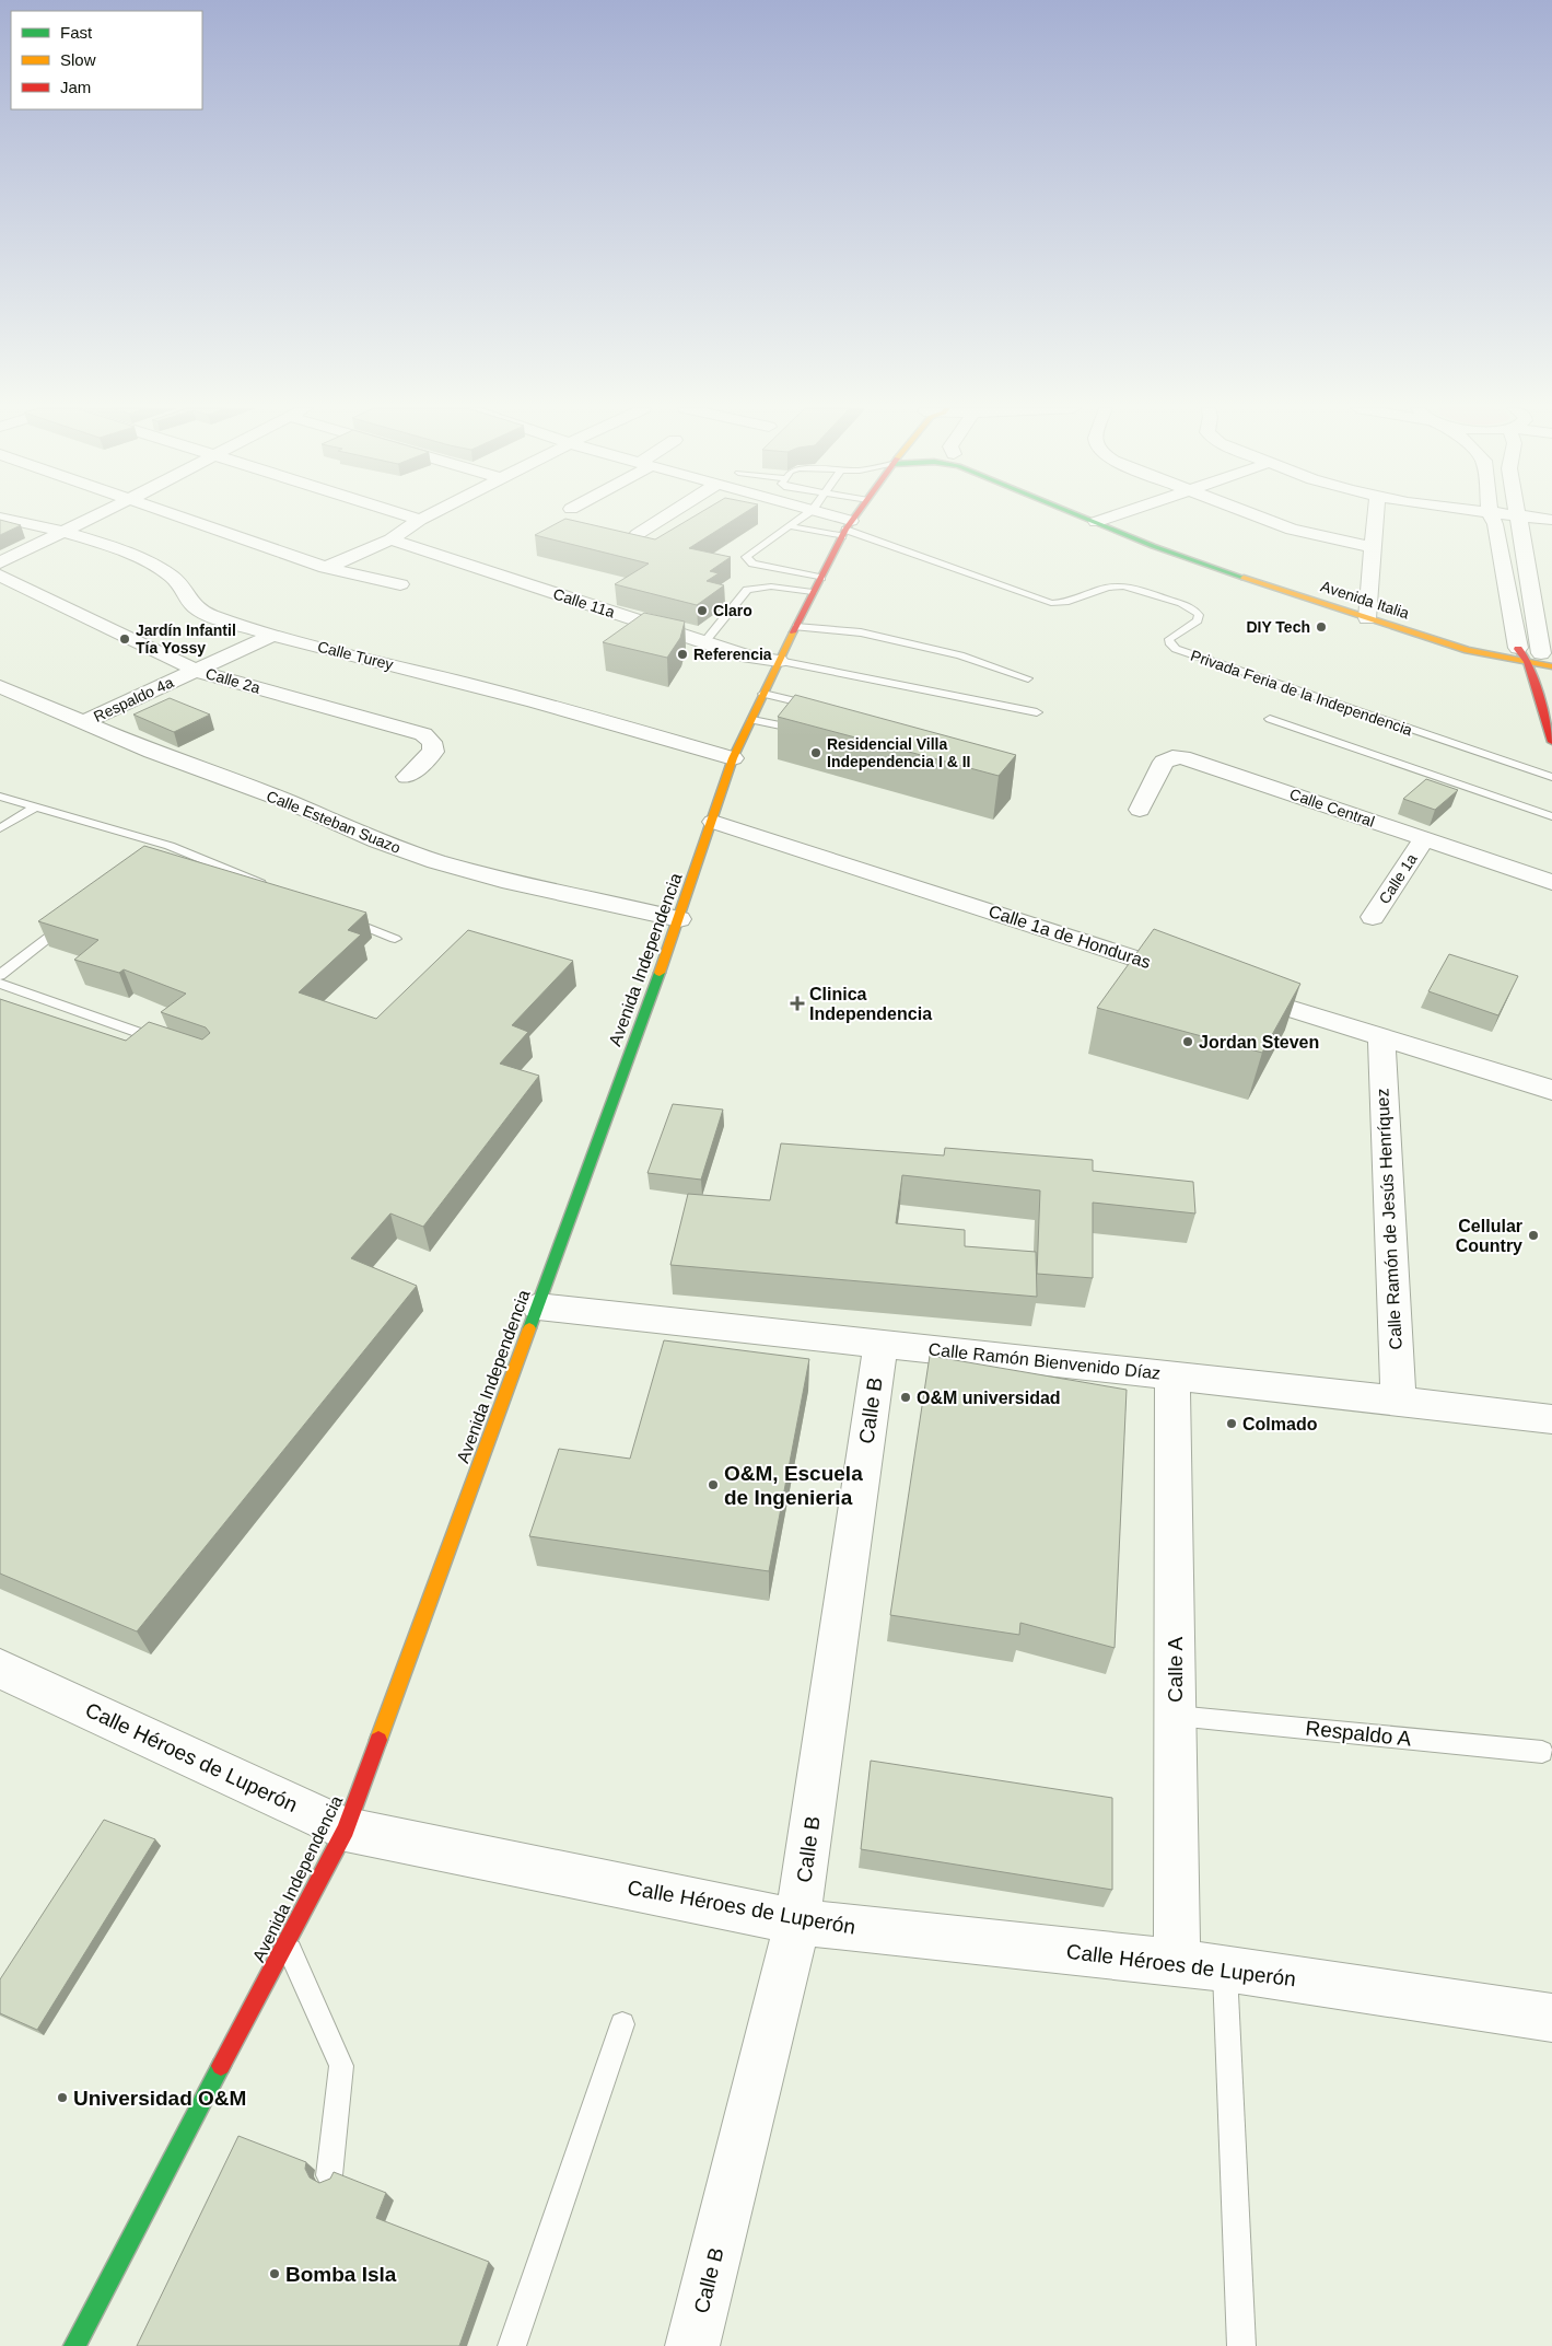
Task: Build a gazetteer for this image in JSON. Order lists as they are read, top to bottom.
{
  "streets": {
    "main road": ["Avenida Italia", "Avenida Independencia"],
    "street": [
      "Calle 11a",
      "Calle Turey",
      "Calle 2a",
      "Respaldo 4a",
      "Calle Central",
      "Calle Esteban Suazo",
      "Calle 1a",
      "Calle 1a de Honduras",
      "Calle Ramón de Jesús Henríquez",
      "Calle Ramón Bienvenido Díaz",
      "Calle B",
      "Calle A",
      "Calle Héroes de Luperón"
    ],
    "lane": ["Privada Feria de la Independencia", "Respaldo A"]
  },
  "crossings": [
    ["Calle 11a", "Avenida Independencia"],
    ["Calle Turey", "Respaldo 4a"],
    ["Calle Turey", "Avenida Independencia"],
    ["Calle 2a", "Respaldo 4a"],
    ["Privada Feria de la Independencia", "Avenida Independencia"],
    ["Respaldo 4a", "Calle Esteban Suazo"],
    ["Calle Central", "Calle 1a"],
    ["Calle Esteban Suazo", "Avenida Independencia"],
    ["Calle 1a de Honduras", "Avenida Independencia"],
    ["Avenida Independencia", "Calle Ramón Bienvenido Díaz"],
    ["Avenida Independencia", "Calle Héroes de Luperón"],
    ["Calle Ramón de Jesús Henríquez", "Calle Ramón Bienvenido Díaz"],
    ["Calle Ramón Bienvenido Díaz", "Calle B"],
    ["Calle Ramón Bienvenido Díaz", "Calle A"],
    ["Calle B", "Calle Héroes de Luperón"],
    ["Calle A", "Respaldo A"],
    ["Calle A", "Calle Héroes de Luperón"]
  ],
  "places": {
    "other": [
      "Claro",
      "DIY Tech",
      "Jardín Infantil Tía Yossy",
      "Referencia",
      "Residencial Villa Independencia I & II",
      "Jordan Steven",
      "Cellular Country",
      "O&M universidad",
      "Colmado",
      "O&M, Escuela de Ingenieria",
      "Universidad O&M",
      "Bomba Isla"
    ],
    "health": ["Clinica Independencia"]
  },
  "legend": ["Fast", "Slow", "Jam"]
}
